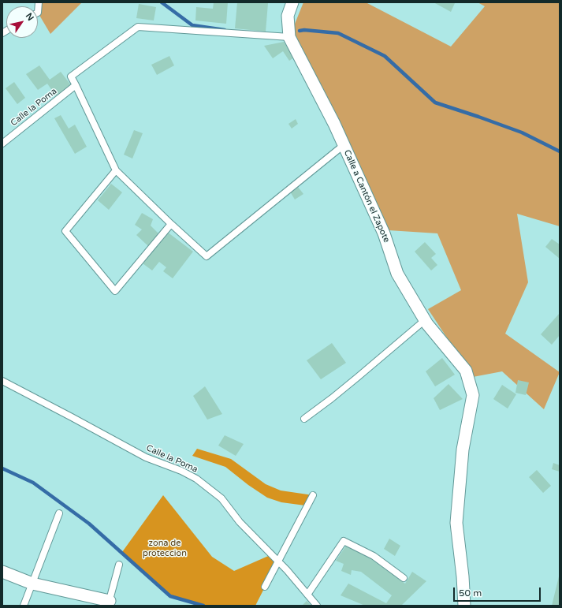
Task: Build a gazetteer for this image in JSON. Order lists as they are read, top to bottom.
{
  "streets": {
    "street": ["Calle a Cantón el Zapote"],
    "lane": ["Calle la Poma"]
  },
  "parks": ["zona de proteccion"],
  "scale_bar": "50 m",
  "north": "top right"
}
